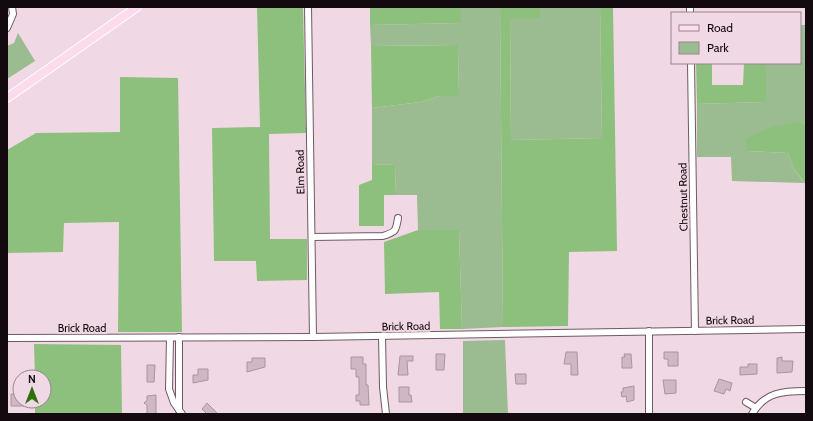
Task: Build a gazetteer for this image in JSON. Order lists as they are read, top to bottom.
{
  "streets": {
    "street": ["Elm Road", "Chestnut Road", "Brick Road"]
  },
  "crossings": [
    ["Elm Road", "Brick Road"],
    ["Chestnut Road", "Brick Road"]
  ],
  "legend": ["Road", "Park"],
  "north": "top"
}
